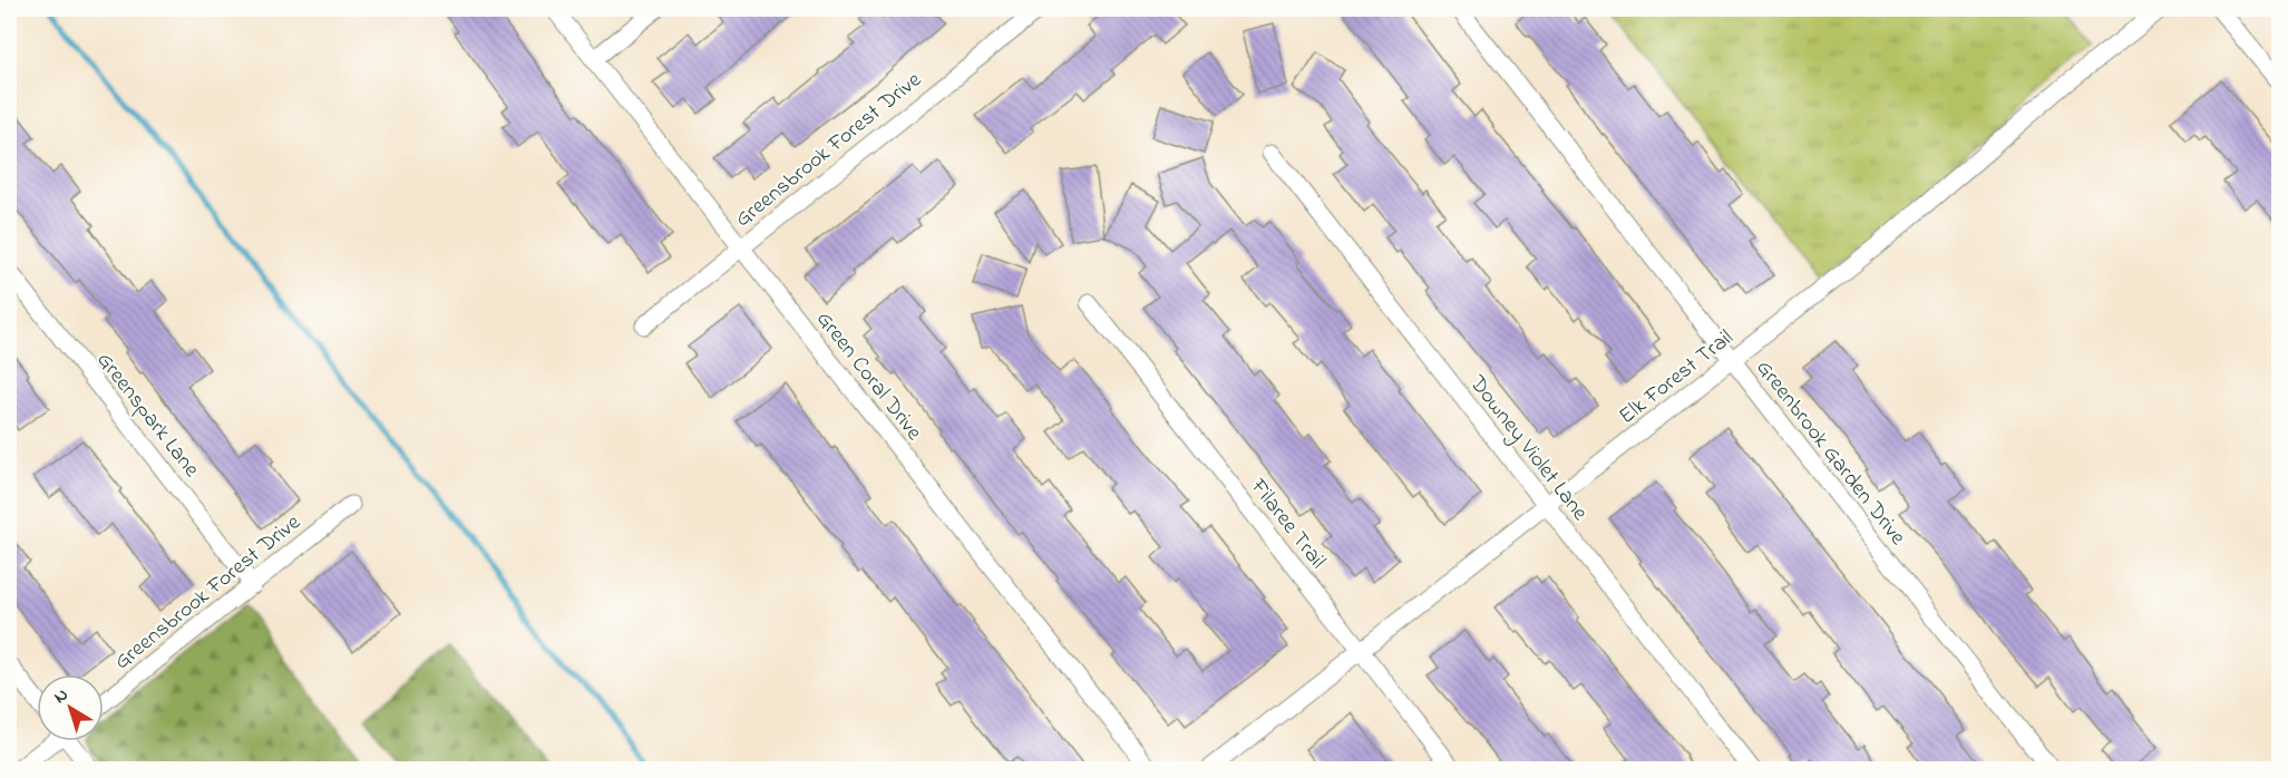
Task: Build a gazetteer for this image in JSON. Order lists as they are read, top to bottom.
{
  "streets": {
    "street": [
      "Greensbrook Forest Drive",
      "Green Coral Drive",
      "Elk Forest Trail",
      "Greenspark Lane",
      "Downey Violet Lane",
      "Greenbrook Garden Drive",
      "Filaree Trail"
    ]
  },
  "crossings": [
    ["Greensbrook Forest Drive", "Green Coral Drive"],
    ["Greensbrook Forest Drive", "Greenspark Lane"],
    ["Elk Forest Trail", "Downey Violet Lane"],
    ["Elk Forest Trail", "Greenbrook Garden Drive"],
    ["Elk Forest Trail", "Filaree Trail"]
  ],
  "north": "top left"
}
